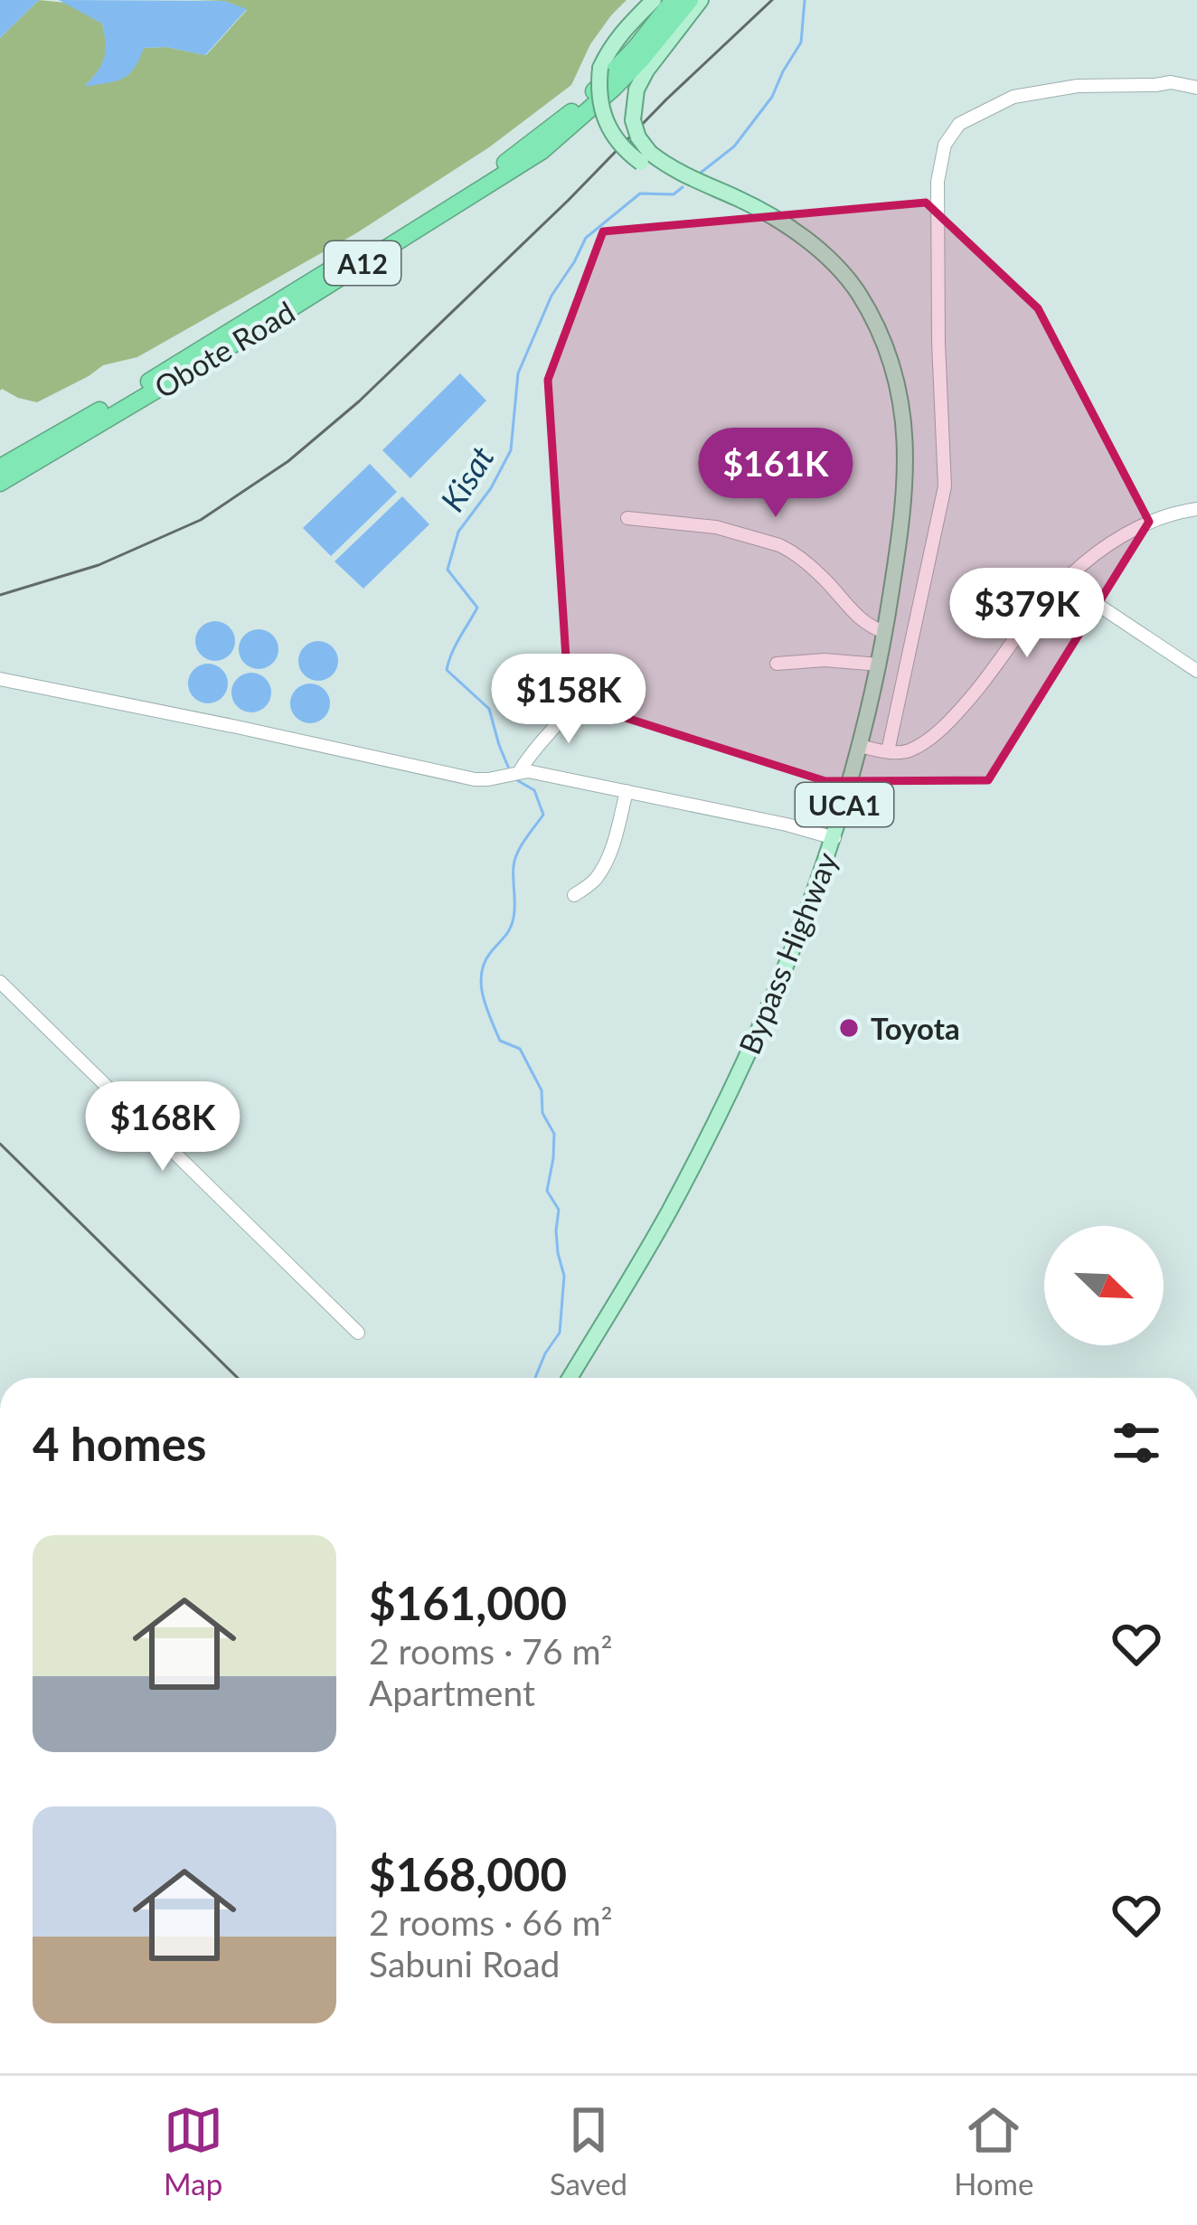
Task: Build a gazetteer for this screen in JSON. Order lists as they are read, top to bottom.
{
  "streets": {
    "highway": ["A12", "Obote Road"],
    "main road": ["UCA1", "Bypass Highway"]
  },
  "crossings": [
    ["UCA1", "Bypass Highway"]
  ],
  "water": ["Kisat"],
  "places": ["Toyota"],
  "north": "bottom right",
  "page": {
    "price": [
      "$161K",
      "$379K",
      "$158K",
      "$168K"
    ],
    "heading": "4 homes",
    "list": [
      {
        "name": "$161,000",
        "note": "2 rooms · 76 m² · Apartment"
      },
      {
        "name": "$168,000",
        "note": "2 rooms · 66 m² · Sabuni Road"
      }
    ],
    "tabs": ["Map", "Saved", "Home"]
  }
}
